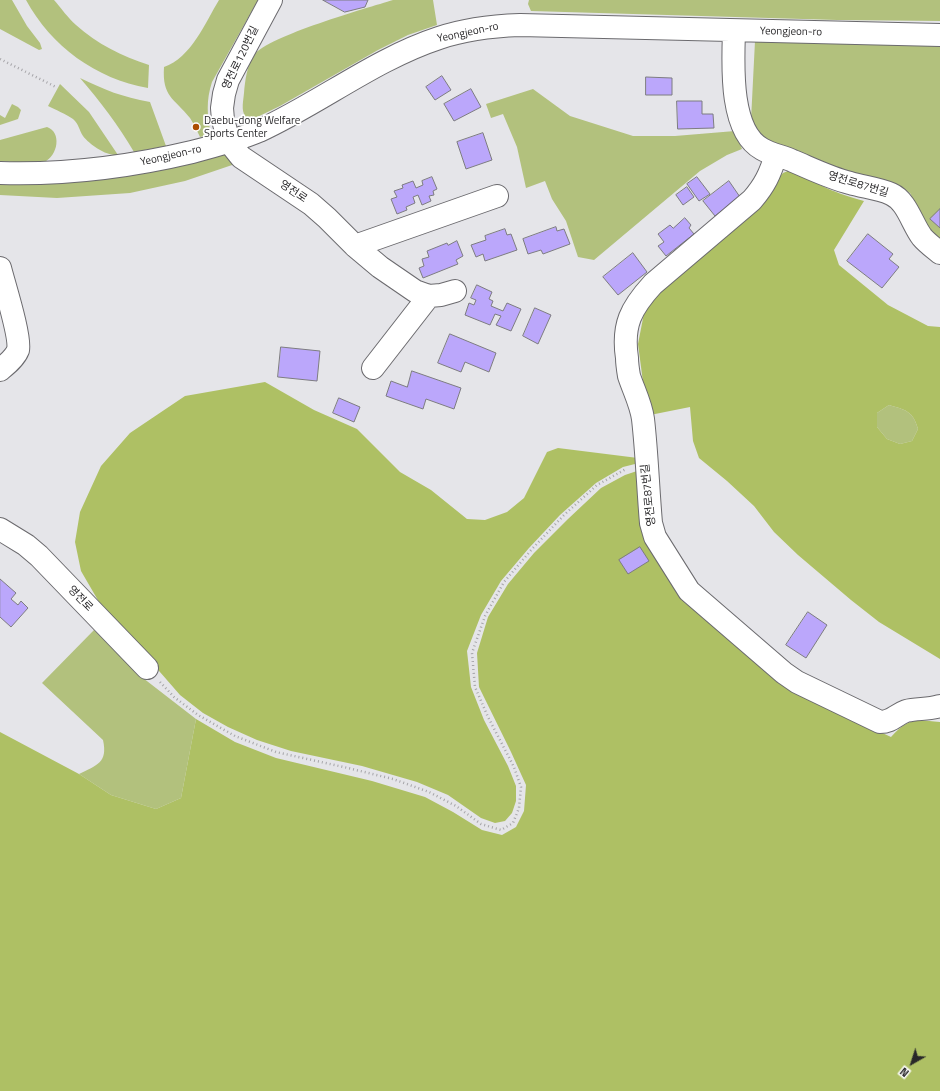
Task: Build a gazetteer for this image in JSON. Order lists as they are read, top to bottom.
{
  "streets": {
    "street": [
      "Yeongjeon-ro",
      "영전로120번길",
      "영전로87번길",
      "영전로"
    ]
  },
  "crossings": [
    ["Yeongjeon-ro", "영전로120번길"],
    ["Yeongjeon-ro", "영전로87번길"],
    ["Yeongjeon-ro", "영전로"],
    ["영전로120번길", "영전로"]
  ],
  "places": ["Daebu-dong Welfare Sports Center"],
  "north": "bottom left"
}
